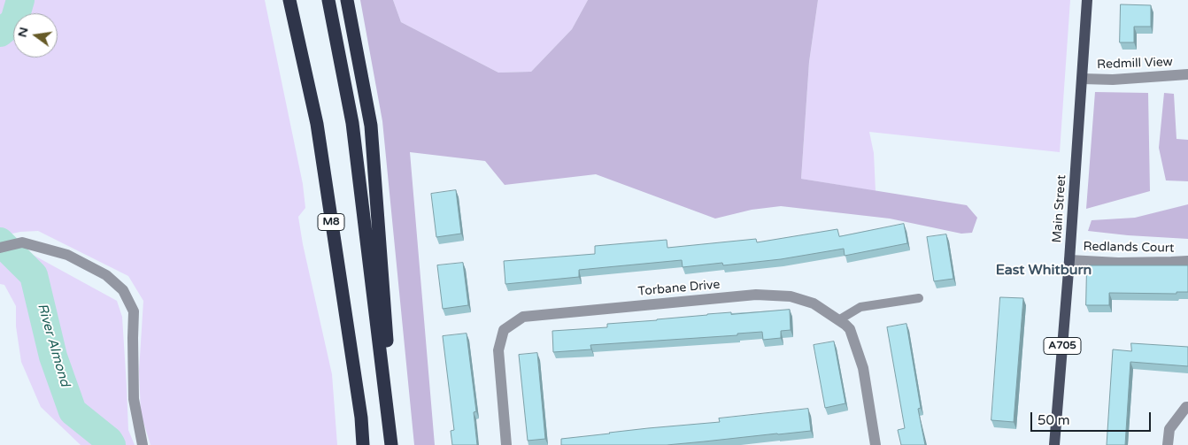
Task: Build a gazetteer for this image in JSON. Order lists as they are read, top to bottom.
{
  "streets": {
    "highway": ["M8"],
    "main road": ["Main Street", "A705"],
    "street": ["Redmill View", "Redlands Court", "Torbane Drive"]
  },
  "crossings": [
    ["Redmill View", "Main Street"],
    ["Main Street", "Redlands Court"]
  ],
  "districts": ["East Whitburn"],
  "water": ["River Almond"],
  "scale_bar": "50 m",
  "north": "left"
}
